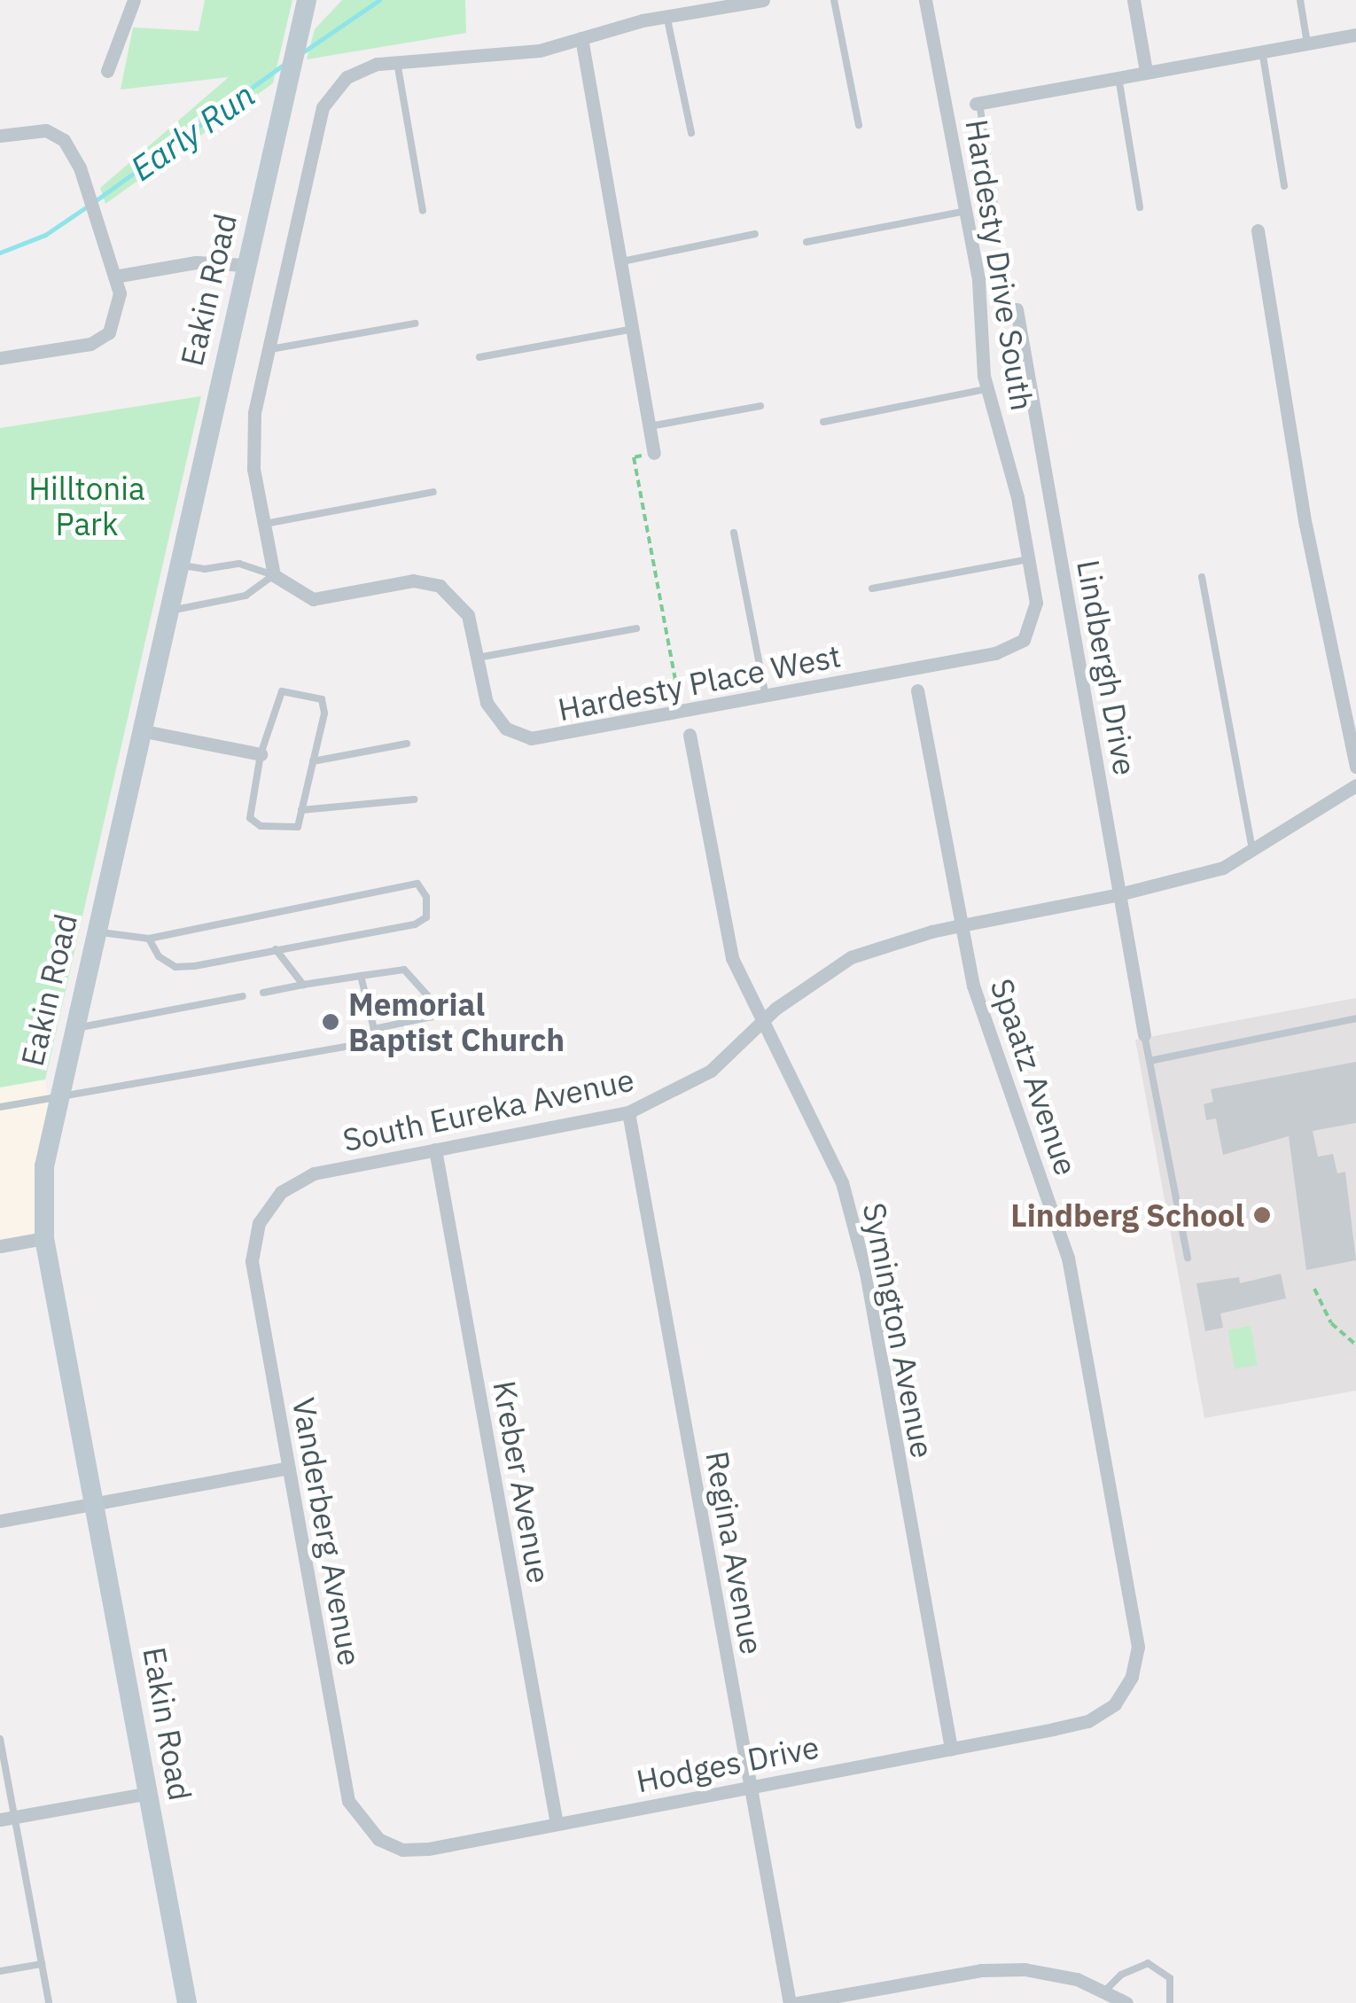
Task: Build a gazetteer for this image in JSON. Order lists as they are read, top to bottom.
{
  "streets": {
    "street": [
      "Hardesty Drive South",
      "Eakin Road",
      "Lindbergh Drive",
      "Hardesty Place West",
      "Spaatz Avenue",
      "South Eureka Avenue",
      "Symington Avenue",
      "Kreber Avenue",
      "Vanderberg Avenue",
      "Regina Avenue",
      "Hodges Drive"
    ]
  },
  "crossings": [
    ["Hardesty Drive South", "Hardesty Place West"],
    ["Eakin Road", "Hardesty Place West"],
    ["Lindbergh Drive", "South Eureka Avenue"],
    ["Spaatz Avenue", "South Eureka Avenue"],
    ["Spaatz Avenue", "Hodges Drive"],
    ["South Eureka Avenue", "Symington Avenue"],
    ["South Eureka Avenue", "Kreber Avenue"],
    ["South Eureka Avenue", "Vanderberg Avenue"],
    ["South Eureka Avenue", "Regina Avenue"],
    ["Symington Avenue", "Hodges Drive"],
    ["Kreber Avenue", "Hodges Drive"],
    ["Vanderberg Avenue", "Hodges Drive"],
    ["Regina Avenue", "Hodges Drive"]
  ],
  "water": ["Early Run"],
  "parks": ["Hilltonia Park"],
  "places": ["Memorial Baptist Church", "Lindberg School"]
}
